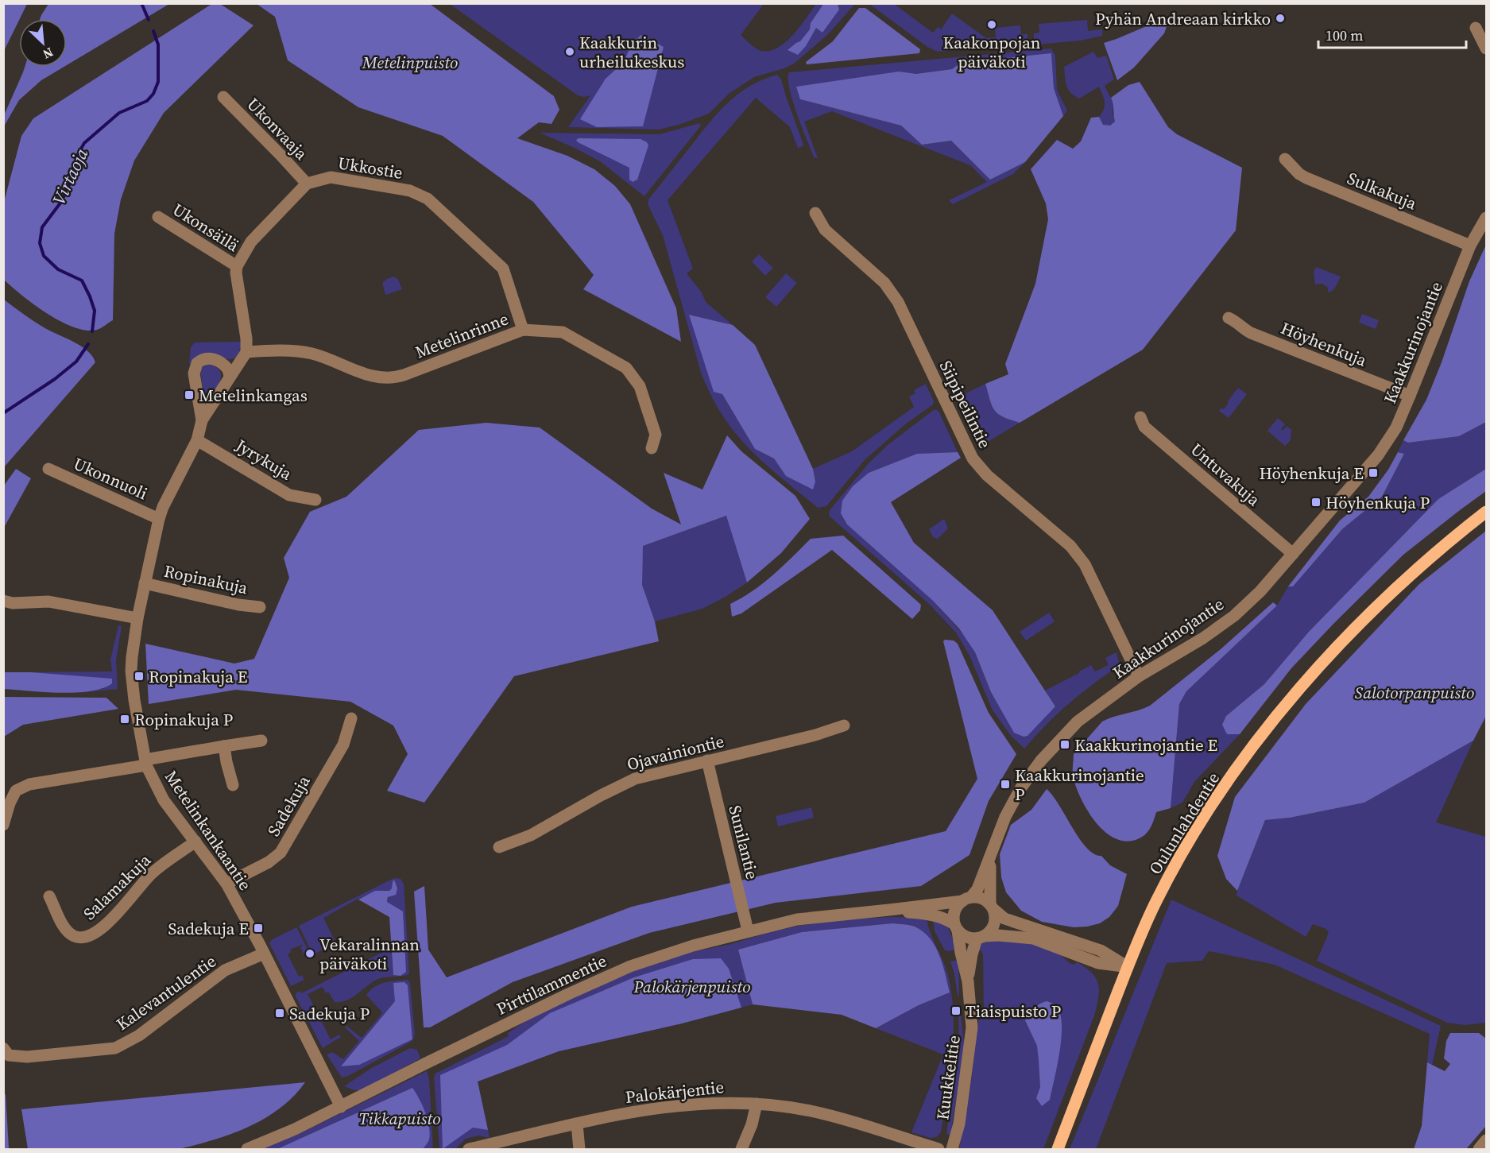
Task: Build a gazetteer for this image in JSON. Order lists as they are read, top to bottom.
{
  "streets": {
    "main road": ["Oulunlahdentie"],
    "street": [
      "Ukonvaaja",
      "Ukkostie",
      "Sulkakuja",
      "Ukonsäilä",
      "Metelinrinne",
      "Kaakkurinojantie",
      "Höyhenkuja",
      "Siipipeilintie",
      "Jyrykuja",
      "Untuvakuja",
      "Ukonnuoli",
      "Ropinakuja",
      "Ojavainiontie",
      "Sadekuja",
      "Metelinkankaantie",
      "Sunilantie",
      "Salamakuja",
      "Pirttilammentie",
      "Kalevantulentie",
      "Kuukkelitie",
      "Palokärjentie"
    ]
  },
  "crossings": [
    ["Ukonvaaja", "Ukkostie"],
    ["Ukkostie", "Metelinrinne"],
    ["Sulkakuja", "Kaakkurinojantie"],
    ["Kaakkurinojantie", "Höyhenkuja"],
    ["Kaakkurinojantie", "Siipipeilintie"],
    ["Kaakkurinojantie", "Untuvakuja"],
    ["Kaakkurinojantie", "Pirttilammentie"],
    ["Kaakkurinojantie", "Kuukkelitie"],
    ["Jyrykuja", "Metelinkankaantie"],
    ["Ukonnuoli", "Metelinkankaantie"],
    ["Ropinakuja", "Metelinkankaantie"],
    ["Ojavainiontie", "Sunilantie"],
    ["Sadekuja", "Metelinkankaantie"],
    ["Metelinkankaantie", "Salamakuja"],
    ["Metelinkankaantie", "Pirttilammentie"],
    ["Metelinkankaantie", "Kalevantulentie"],
    ["Sunilantie", "Pirttilammentie"],
    ["Pirttilammentie", "Kuukkelitie"]
  ],
  "water": ["Virtaoja"],
  "parks": [
    "Metelinpuisto",
    "Salotorpanpuisto",
    "Palokärjenpuisto",
    "Tikkapuisto"
  ],
  "places": {
    "other": [
      "Pyhän Andreaan kirkko",
      "Kaakonpojan päiväkoti",
      "Kaakkurin urheilukeskus",
      "Vekaralinnan päiväkoti"
    ],
    "transit": [
      "Metelinkangas",
      "Höyhenkuja E",
      "Höyhenkuja P",
      "Ropinakuja E",
      "Ropinakuja P",
      "Kaakkurinojantie E",
      "Kaakkurinojantie P",
      "Sadekuja E",
      "Tiaispuisto P",
      "Sadekuja P"
    ]
  },
  "scale_bar": "100 m",
  "north": "bottom right"
}
